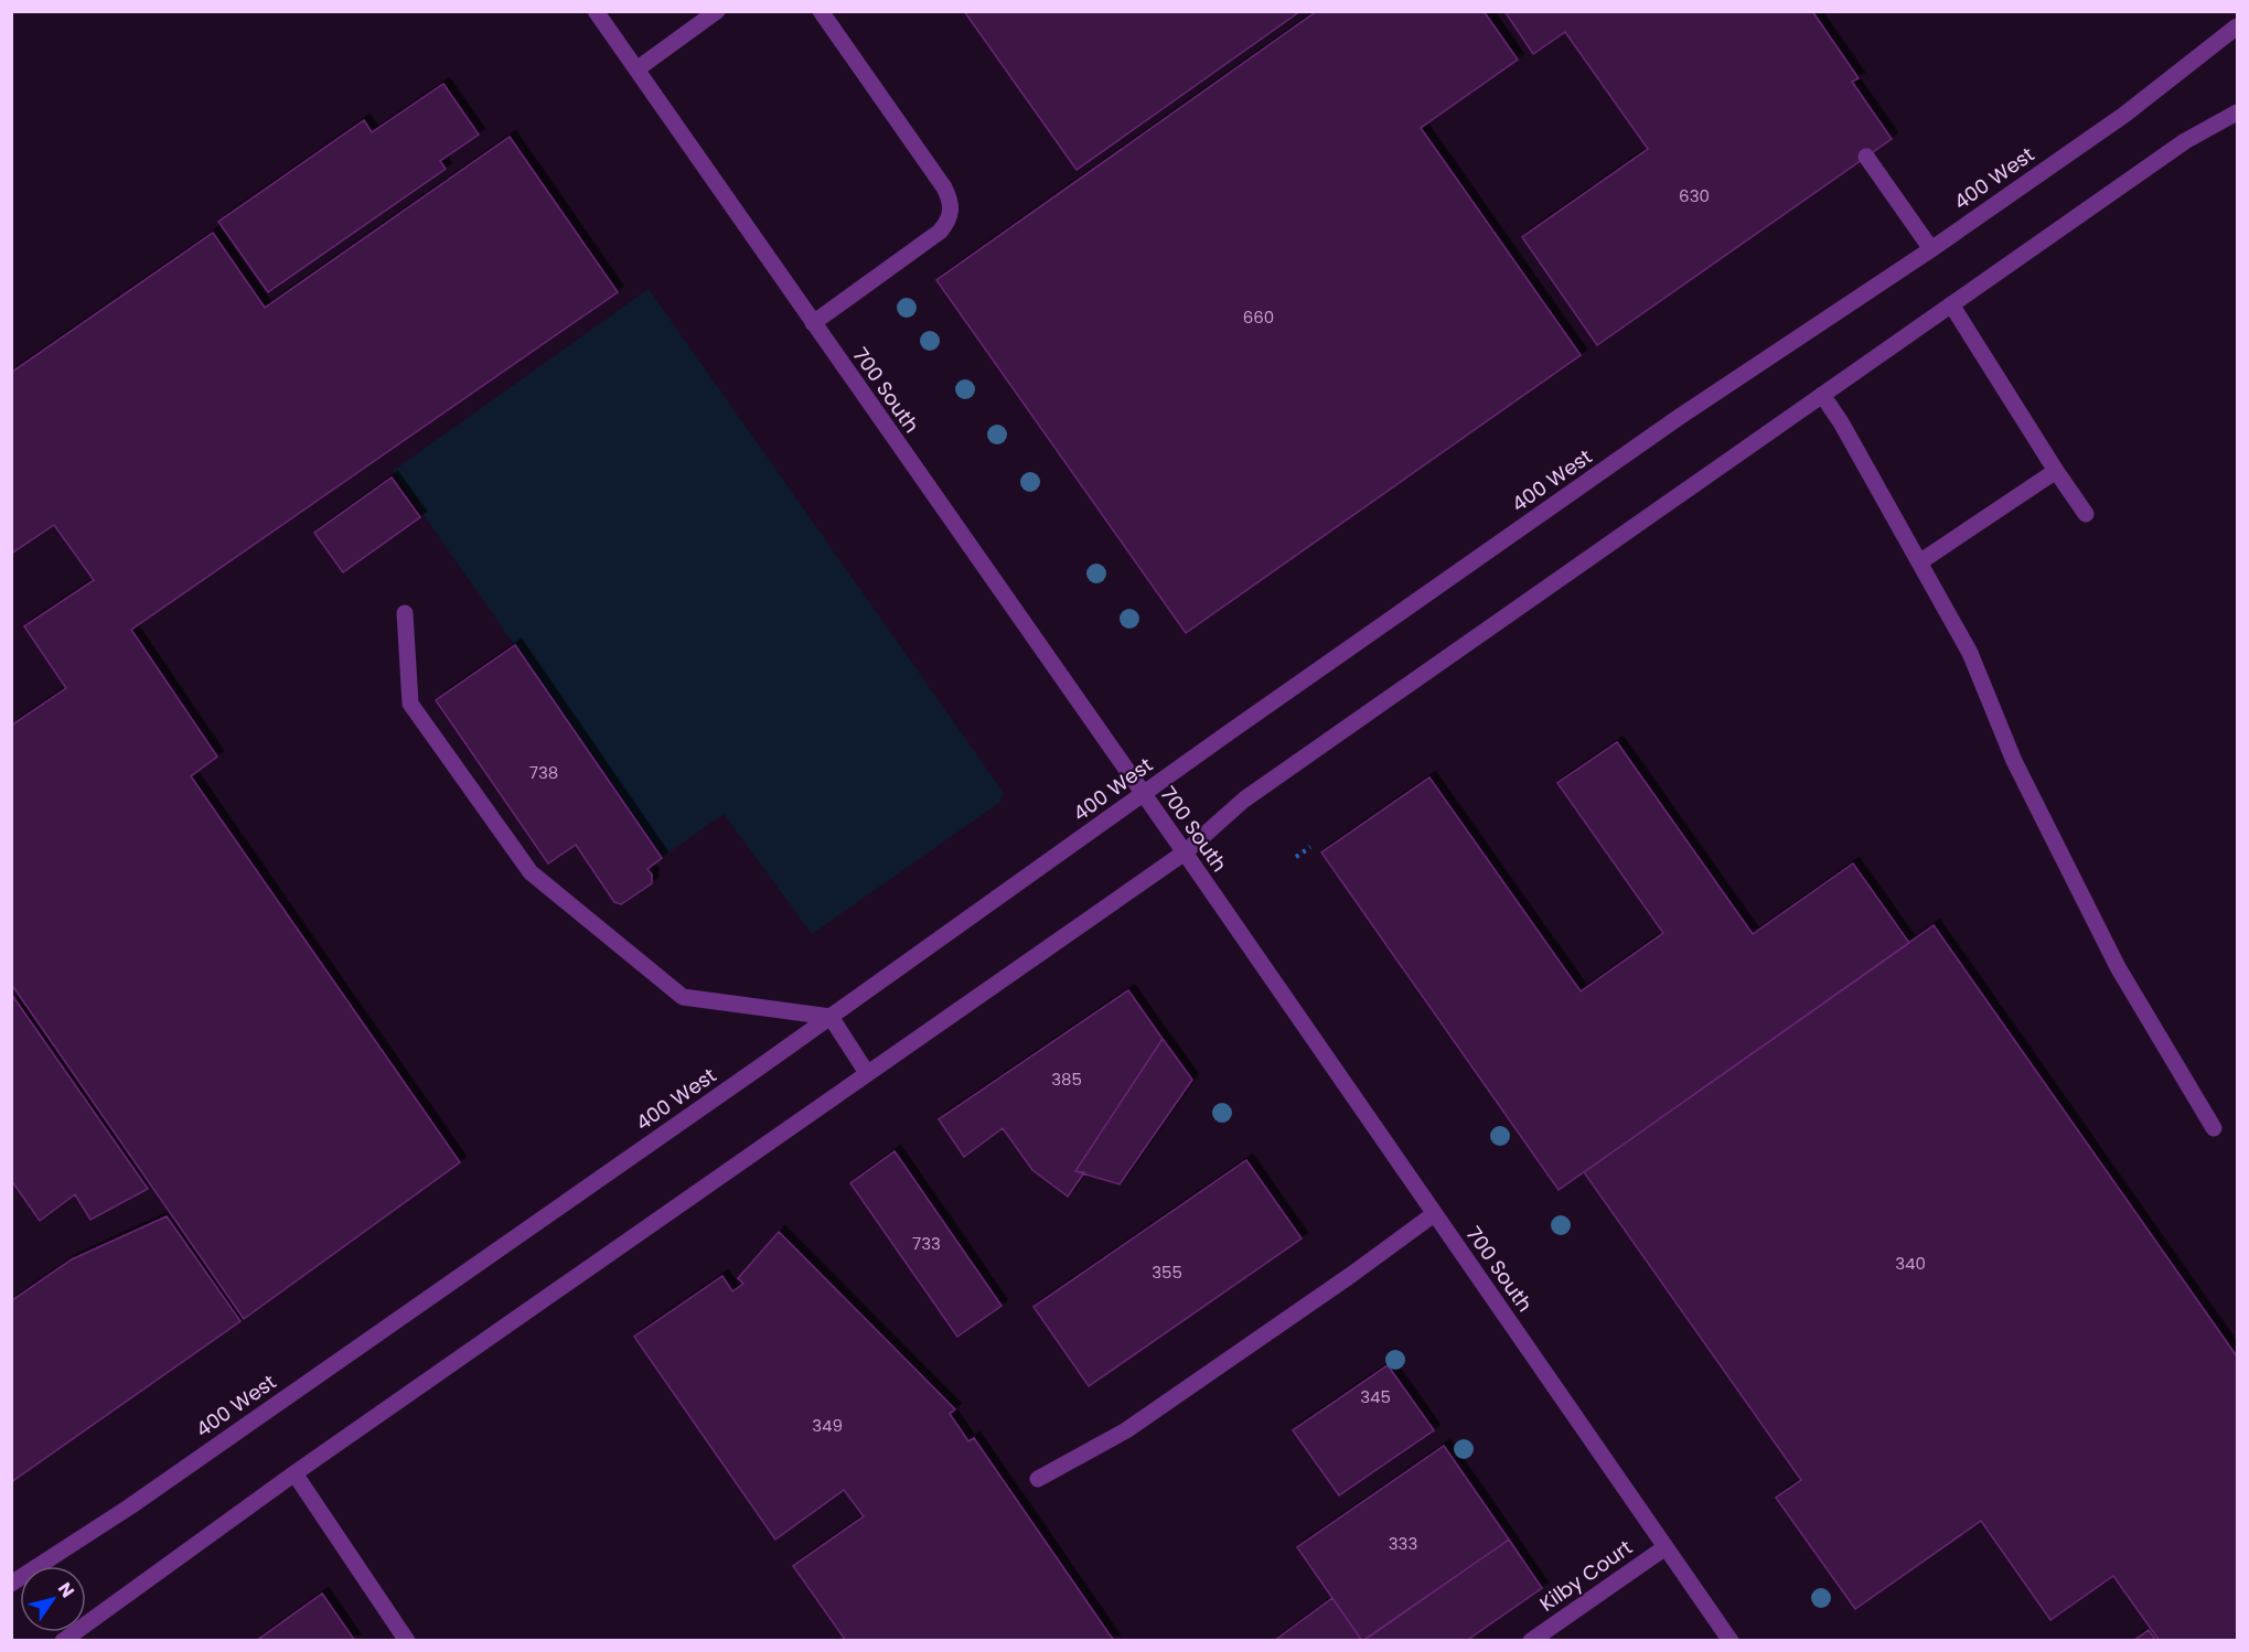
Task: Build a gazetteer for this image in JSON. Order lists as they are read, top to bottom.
{
  "streets": {
    "street": ["400 West", "700 South", "Kilby Court"]
  },
  "crossings": [
    ["400 West", "700 South"],
    ["700 South", "Kilby Court"]
  ],
  "house_numbers": [
    "630",
    "660",
    "738",
    "385",
    "733",
    "340",
    "355",
    "345",
    "349",
    "333"
  ],
  "north": "top right"
}
